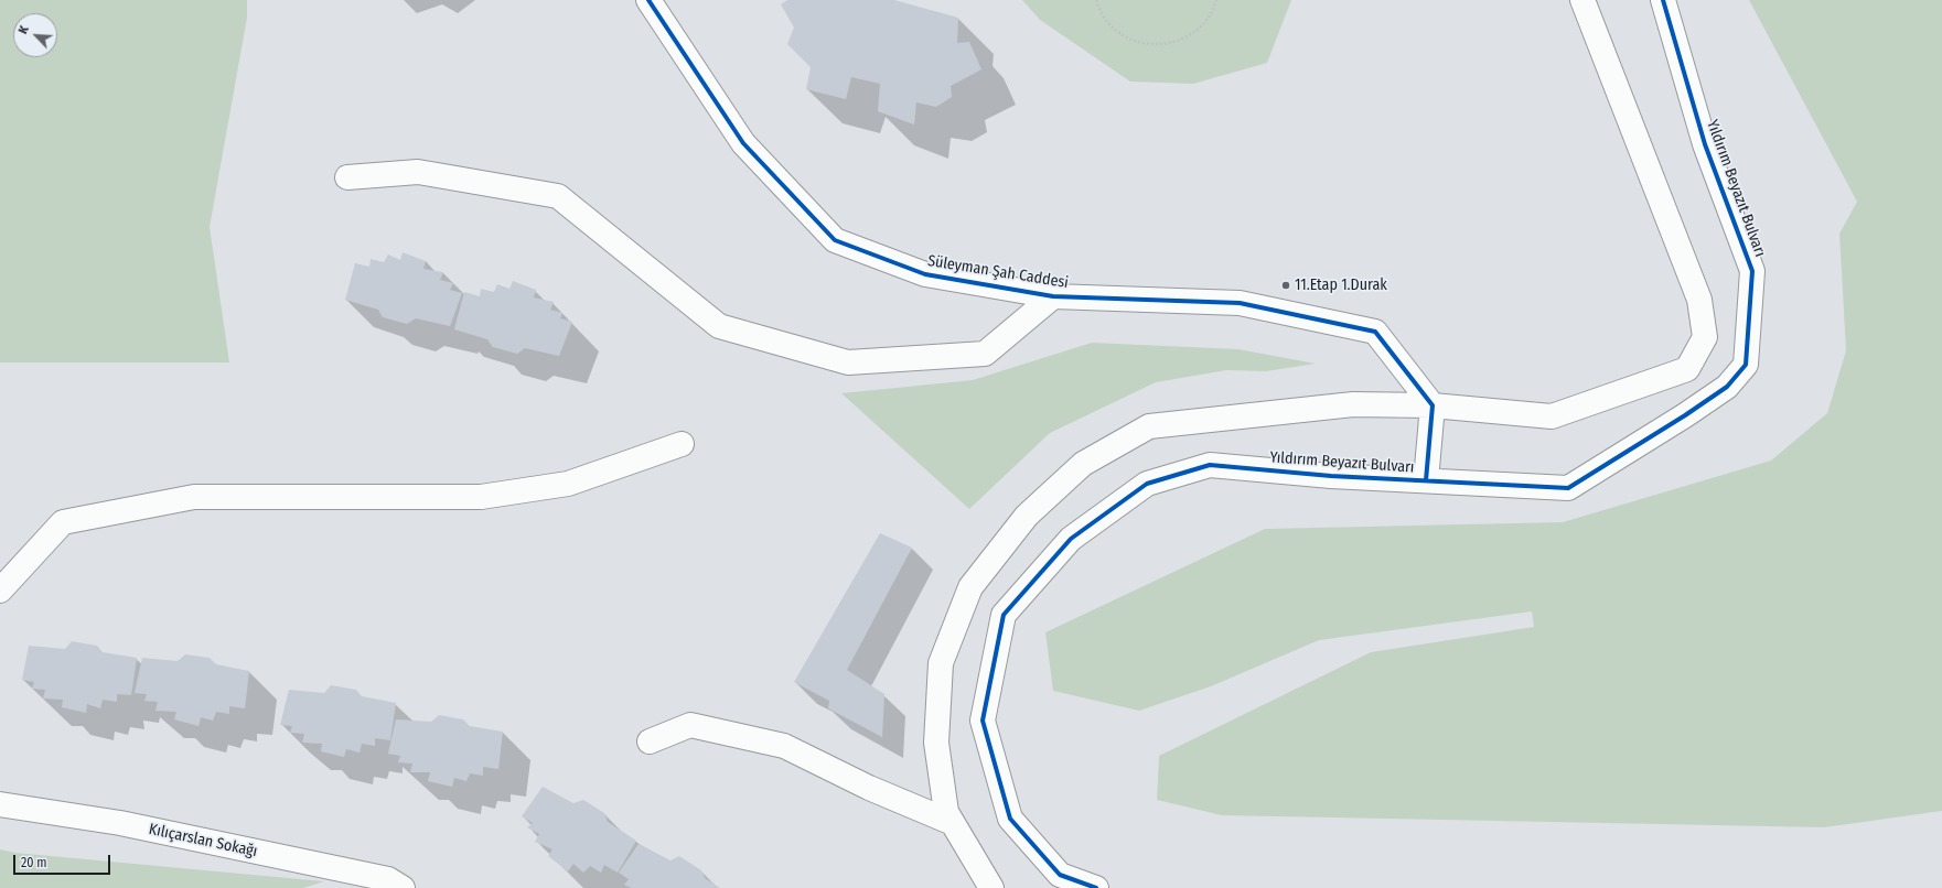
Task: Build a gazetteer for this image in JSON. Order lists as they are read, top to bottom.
{
  "streets": {
    "street": ["Yıldırım Beyazıt Bulvarı", "Süleyman Şah Caddesi", "Kılıçarslan Sokağı"]
  },
  "places": ["11.Etap 1.Durak"],
  "scale_bar": "20 m",
  "north": "top left"
}
